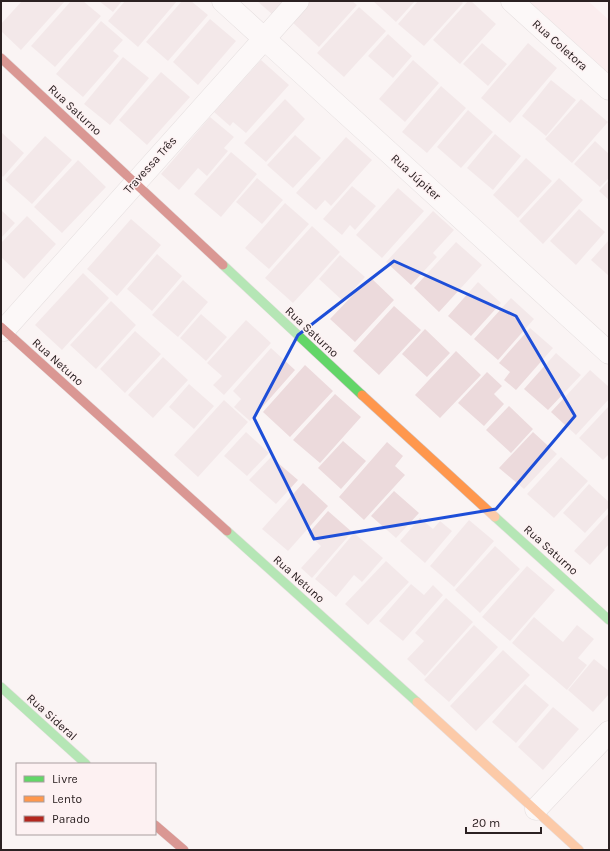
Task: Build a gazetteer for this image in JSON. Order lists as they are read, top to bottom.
{
  "streets": {
    "street": [
      "Rua Coletora",
      "Rua Saturno",
      "Travessa Três",
      "Rua Júpiter",
      "Rua Netuno",
      "Rua Sideral"
    ]
  },
  "crossings": [
    ["Rua Saturno", "Travessa Três"],
    ["Travessa Três", "Rua Júpiter"],
    ["Travessa Três", "Rua Netuno"]
  ],
  "legend": ["Livre", "Lento", "Parado"],
  "scale_bar": "20 m"
}
